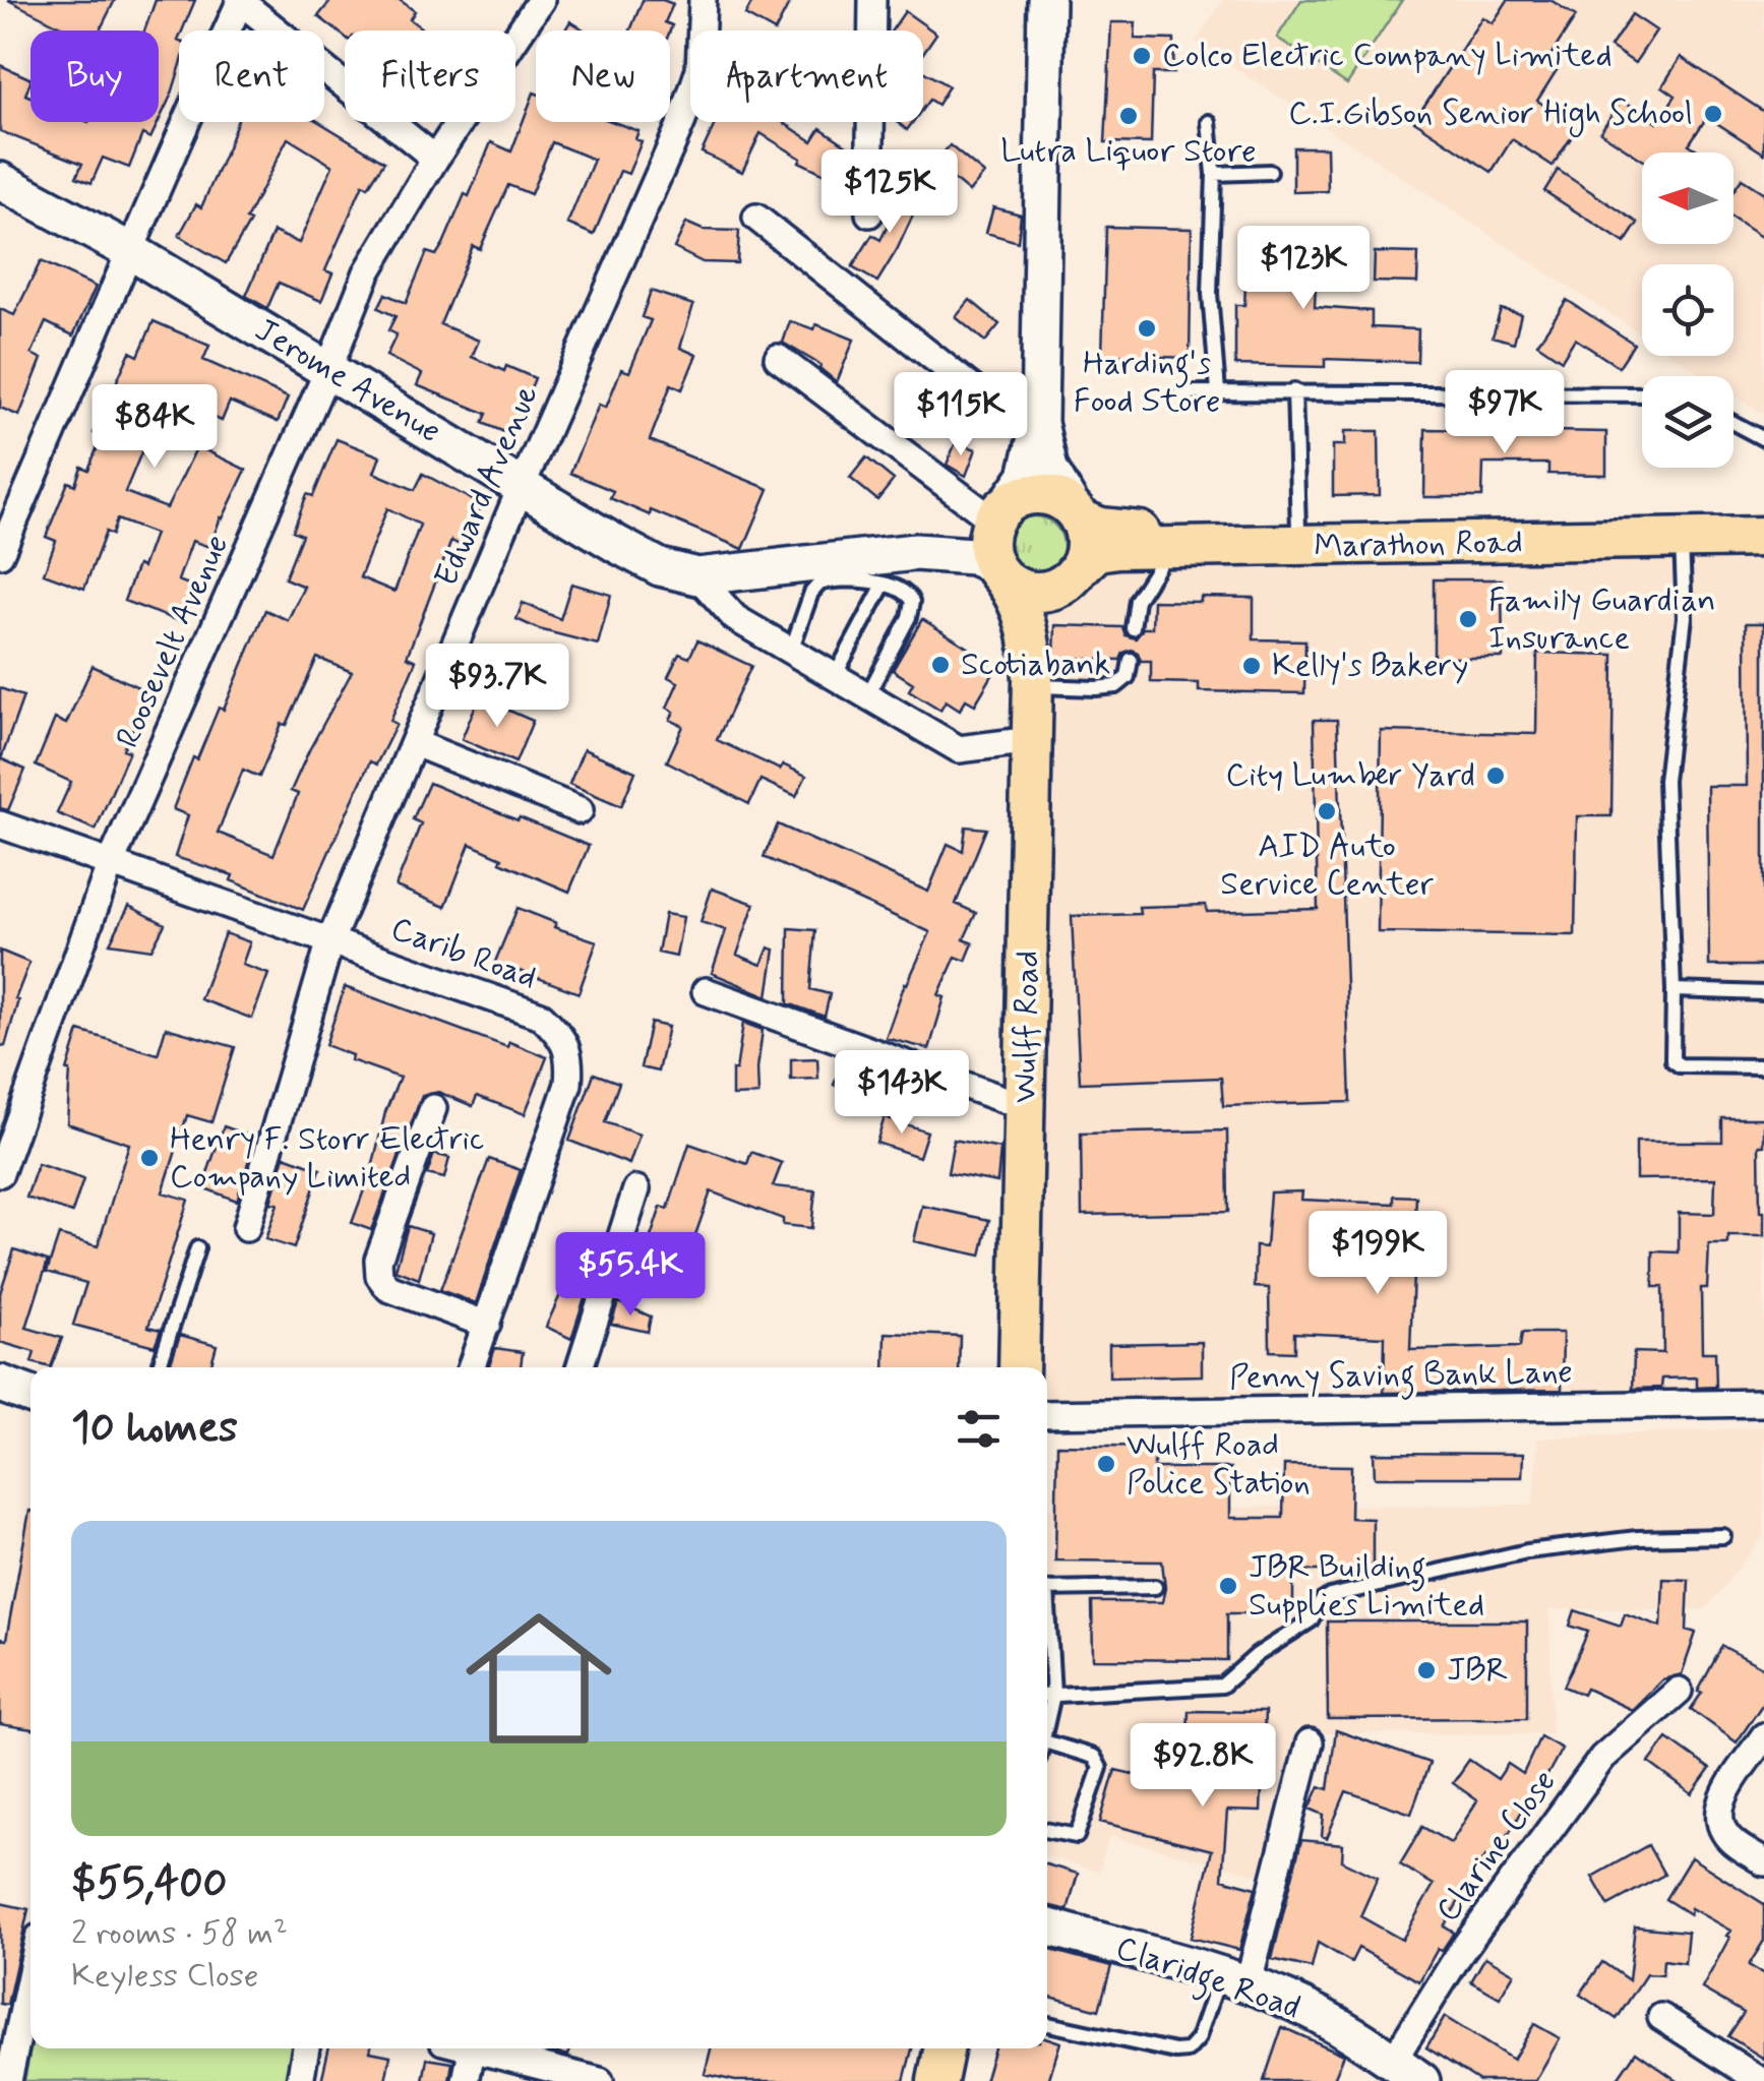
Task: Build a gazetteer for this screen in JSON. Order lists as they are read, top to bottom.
{
  "streets": {
    "main road": ["Marathon Road", "Wulff Road"],
    "street": [
      "Jerome Avenue",
      "Edward Avenue",
      "Roosevelt Avenue",
      "Carib Road",
      "Penny Saving Bank Lane",
      "Clarine Close",
      "Claridge Road"
    ]
  },
  "crossings": [
    ["Jerome Avenue", "Edward Avenue"],
    ["Jerome Avenue", "Marathon Road"],
    ["Jerome Avenue", "Roosevelt Avenue"],
    ["Jerome Avenue", "Wulff Road"],
    ["Edward Avenue", "Carib Road"],
    ["Marathon Road", "Wulff Road"],
    ["Roosevelt Avenue", "Carib Road"],
    ["Clarine Close", "Claridge Road"]
  ],
  "places": [
    "Colco Electric Company Limited",
    "C.I.Gibson Senior High School",
    "Lutra Liquor Store",
    "Harding's Food Store",
    "Family Guardian Insurance",
    "Scotiabank",
    "Kelly's Bakery",
    "City Lumber Yard",
    "AID Auto Service Center",
    "Henry F. Storr Electric Company Limited",
    "Wulff Road Police Station",
    "JBR Building Supplies Limited",
    "JBR"
  ],
  "north": "left",
  "page": {
    "chip": [
      "Buy",
      "Rent",
      "Filters",
      "New",
      "Apartment"
    ],
    "price": [
      "$125K",
      "$123K",
      "$97K",
      "$115K",
      "$84K",
      "$93.7K",
      "$143K",
      "$199K",
      "$55.4K",
      "$92.8K"
    ],
    "heading": "10 homes",
    "list": [
      {
        "name": "$55,400",
        "note": "2 rooms · 58 m² · Keyless Close"
      }
    ]
  }
}
